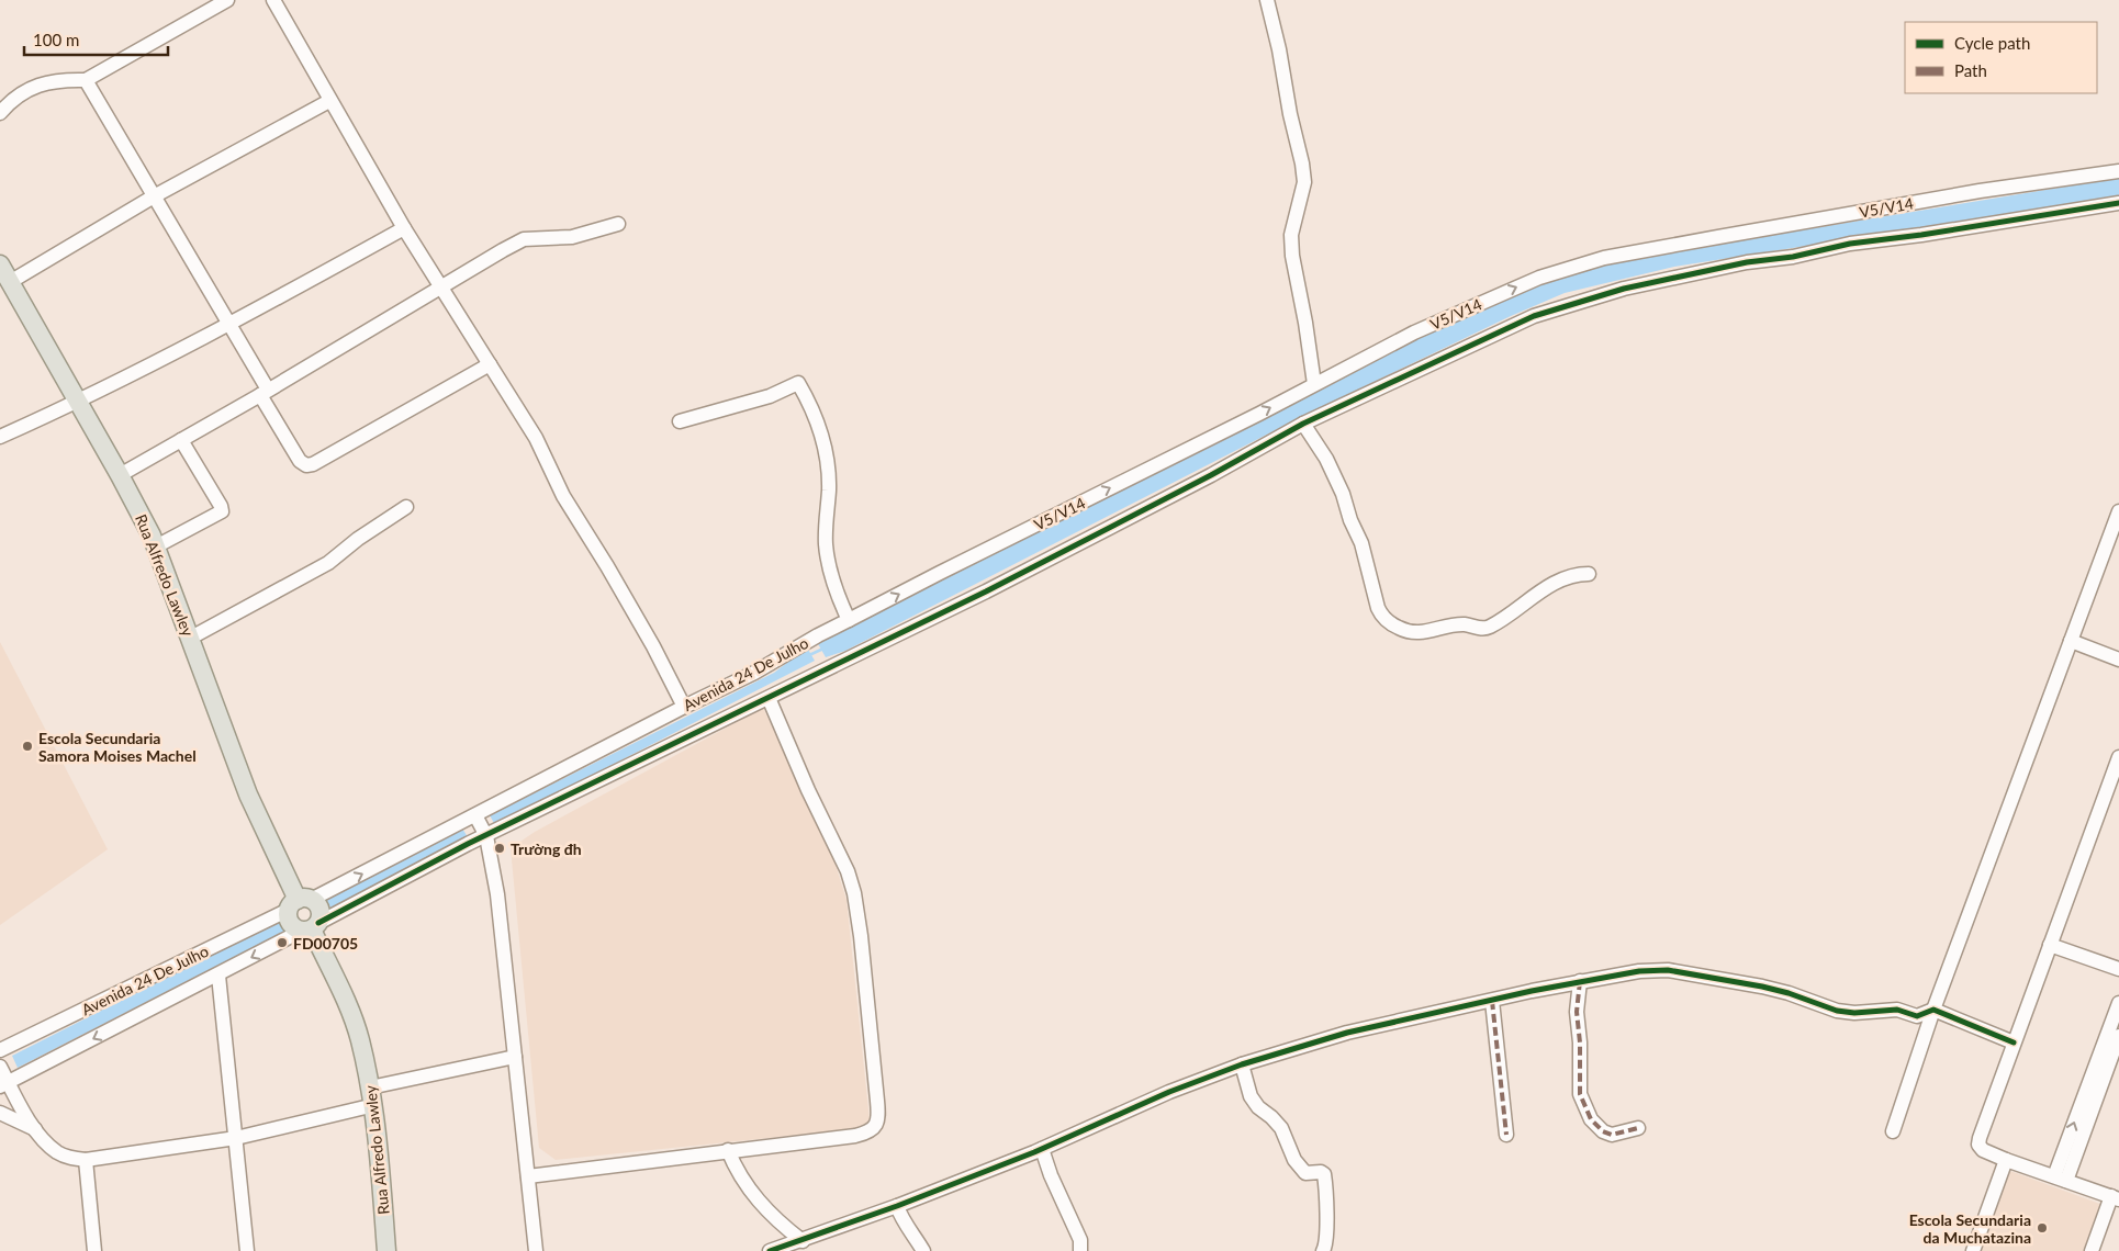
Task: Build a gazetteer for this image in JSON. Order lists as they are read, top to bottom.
{
  "streets": {
    "main road": ["Rua Alfredo Lawley"],
    "street": ["V5/V14", "Avenida 24 De Julho"]
  },
  "crossings": [
    ["V5/V14", "Avenida 24 De Julho"],
    ["Rua Alfredo Lawley", "Avenida 24 De Julho"]
  ],
  "places": [
    "Escola Secundaria Samora Moises Machel",
    "Trường đh",
    "FD00705",
    "Escola Secundaria da Muchatazina"
  ],
  "legend": ["Cycle path", "Path"],
  "scale_bar": "100 m"
}
